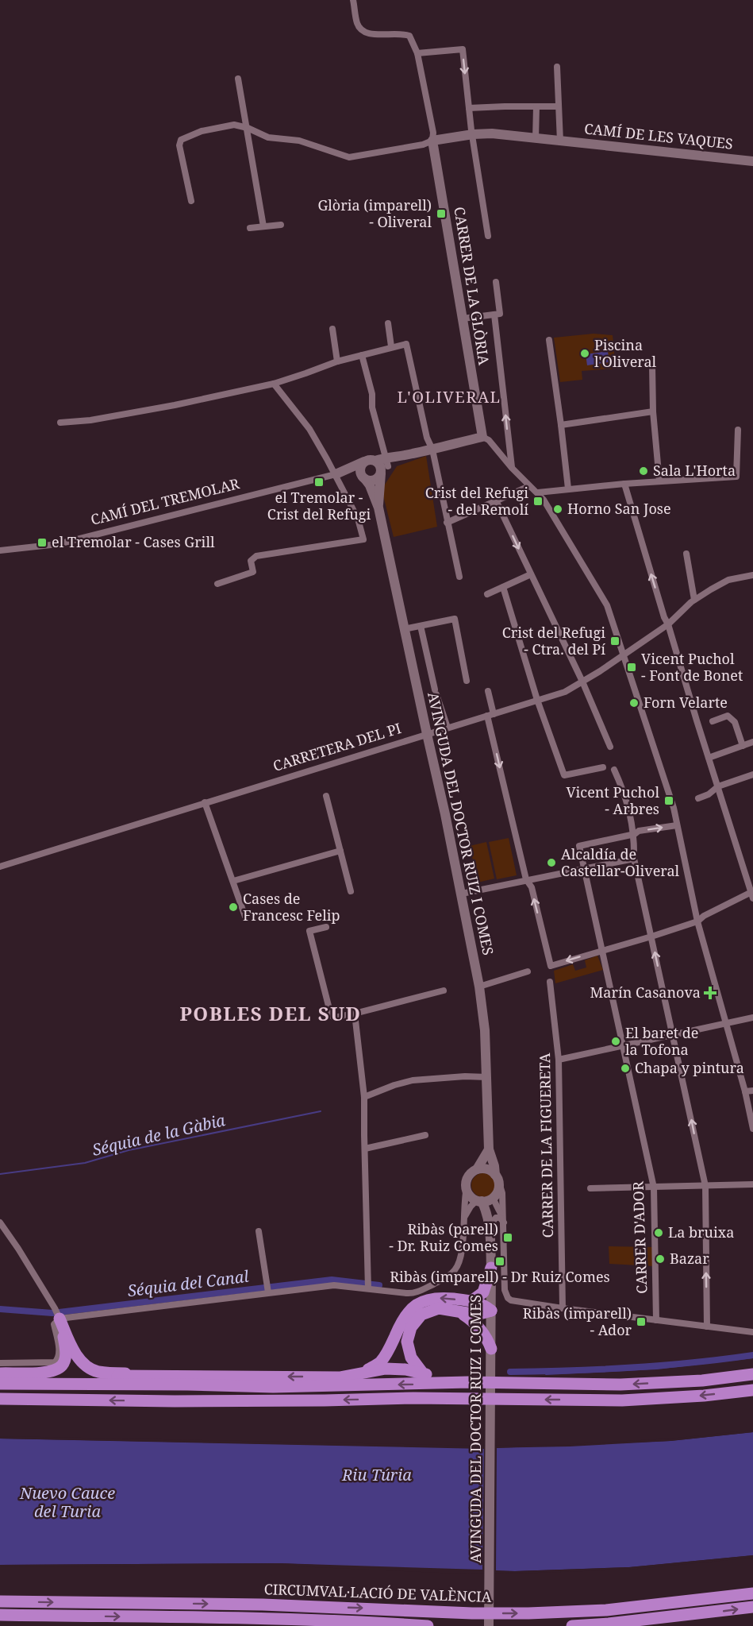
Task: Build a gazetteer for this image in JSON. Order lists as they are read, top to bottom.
{
  "streets": {
    "highway": ["CIRCUMVAL·LACIÓ DE VALÈNCIA"],
    "street": [
      "CAMÍ DE LES VAQUES",
      "CARRER DE LA GLÒRIA",
      "CAMÍ DEL TREMOLAR",
      "CARRETERA DEL PI",
      "AVINGUDA DEL DOCTOR RUIZ I COMES",
      "CARRER DE LA FIGUERETA",
      "CARRER D'ADOR"
    ]
  },
  "crossings": [
    ["CAMÍ DE LES VAQUES", "CARRER DE LA GLÒRIA"],
    ["CAMÍ DEL TREMOLAR", "AVINGUDA DEL DOCTOR RUIZ I COMES"],
    ["CARRETERA DEL PI", "AVINGUDA DEL DOCTOR RUIZ I COMES"]
  ],
  "one_way": ["CIRCUMVAL·LACIÓ DE VALÈNCIA"],
  "districts": ["L'OLIVERAL", "POBLES DEL SUD"],
  "water": [
    "Séquia de la Gàbia",
    "Séquia del Canal",
    "Riu Túria",
    "Nuevo Cauce del Turia"
  ],
  "places": {
    "transit": [
      "Glòria (imparell) - Oliveral",
      "el Tremolar - Crist del Refugi",
      "Crist del Refugi - del Remolí",
      "el Tremolar - Cases Grill",
      "Crist del Refugi - Ctra. del Pí",
      "Vicent Puchol - Font de Bonet",
      "Vicent Puchol - Arbres",
      "Ribàs (parell) - Dr. Ruiz Comes",
      "Ribàs (imparell) - Dr Ruiz Comes",
      "Ribàs (imparell) - Ador"
    ],
    "other": [
      "Piscina l'Oliveral",
      "Sala L'Horta",
      "Horno San Jose",
      "Forn Velarte",
      "Alcaldía de Castellar-Oliveral",
      "Cases de Francesc Felip",
      "El baret de la Tofona",
      "Chapa y pintura",
      "La bruixa",
      "Bazar"
    ],
    "health": ["Marín Casanova"]
  }
}
